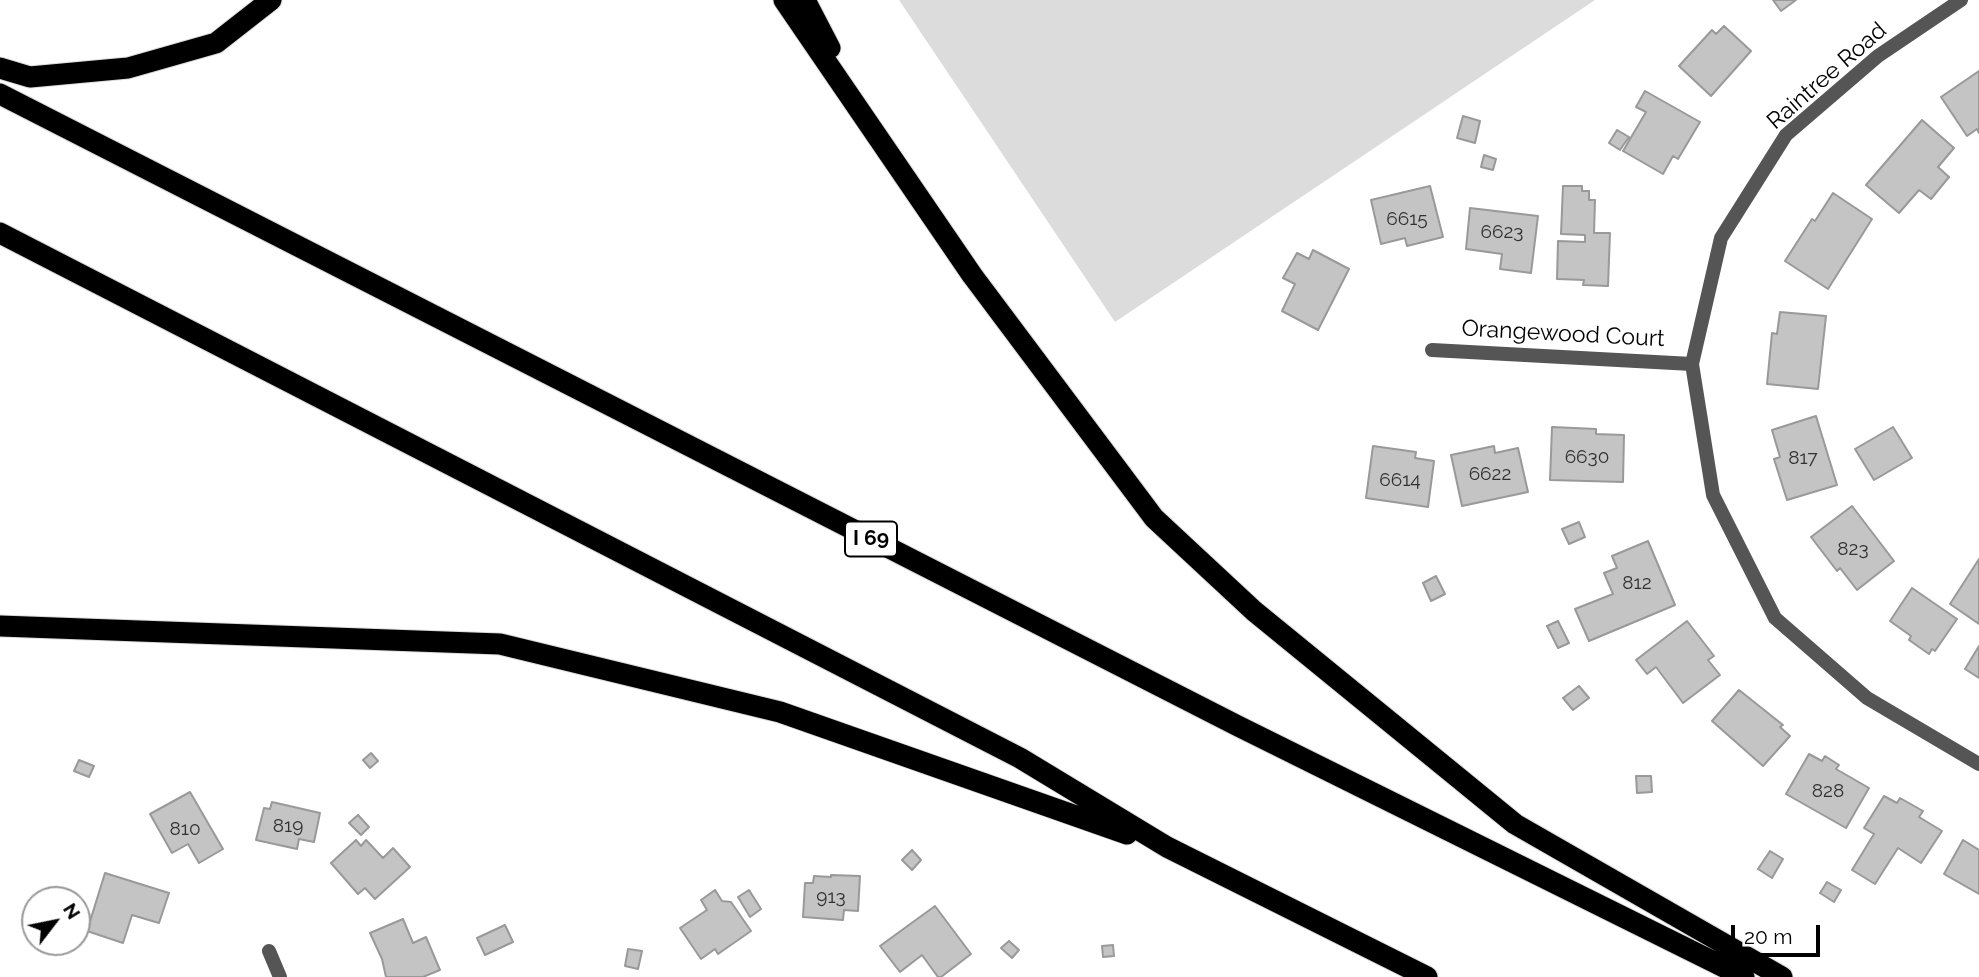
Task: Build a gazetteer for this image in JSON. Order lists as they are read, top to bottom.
{
  "streets": {
    "highway": ["I 69"],
    "street": ["Raintree Road", "Orangewood Court"]
  },
  "crossings": [
    ["Raintree Road", "Orangewood Court"]
  ],
  "house_numbers": [
    "6615",
    "6623",
    "6630",
    "817",
    "6622",
    "6614",
    "823",
    "812",
    "828",
    "819",
    "810",
    "913"
  ],
  "scale_bar": "20 m",
  "north": "top right"
}
